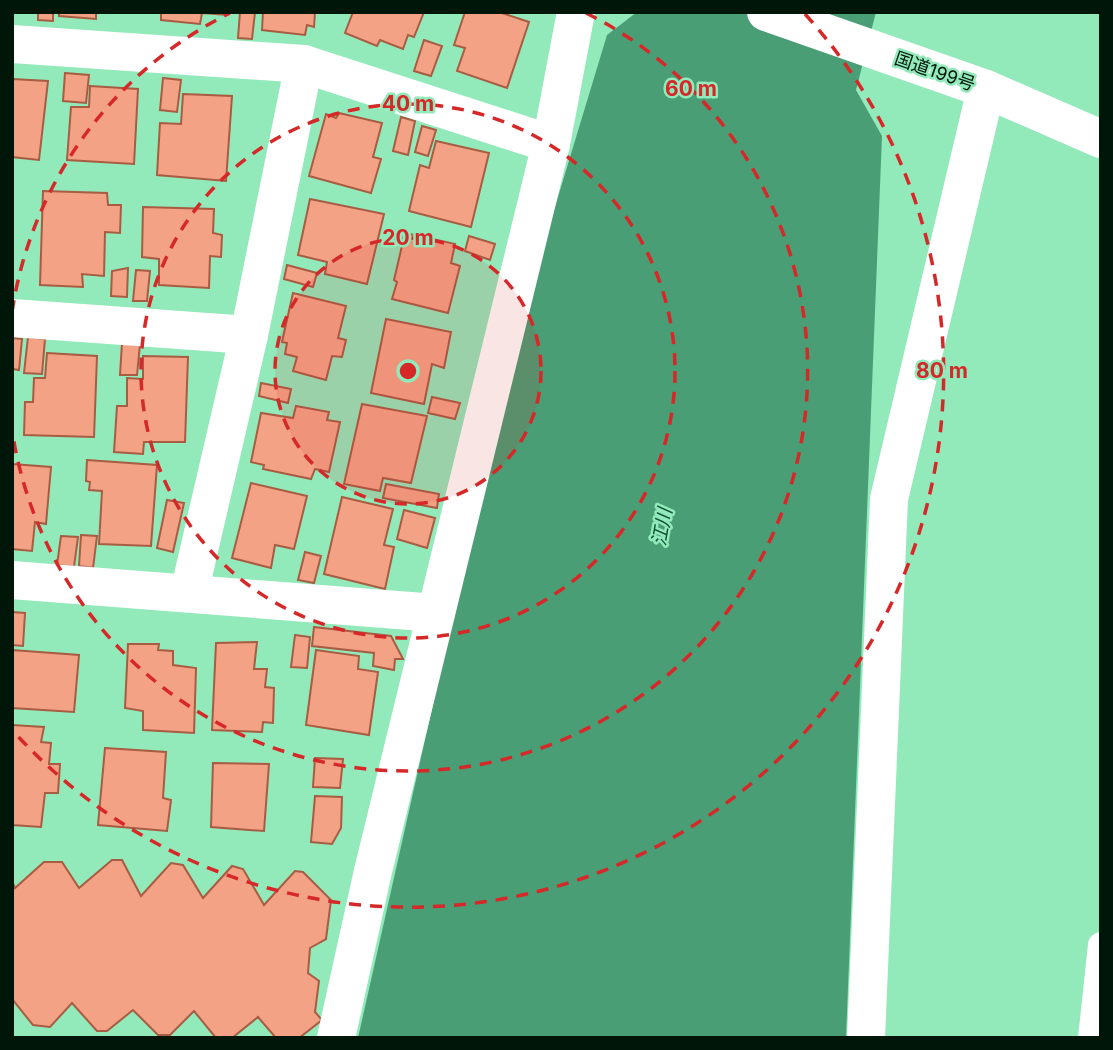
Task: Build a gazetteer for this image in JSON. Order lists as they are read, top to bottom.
{
  "streets": {
    "main road": ["国道199号"]
  },
  "water": ["江川"],
  "rings": [
    "60 m",
    "40 m",
    "20 m",
    "80 m"
  ]
}
